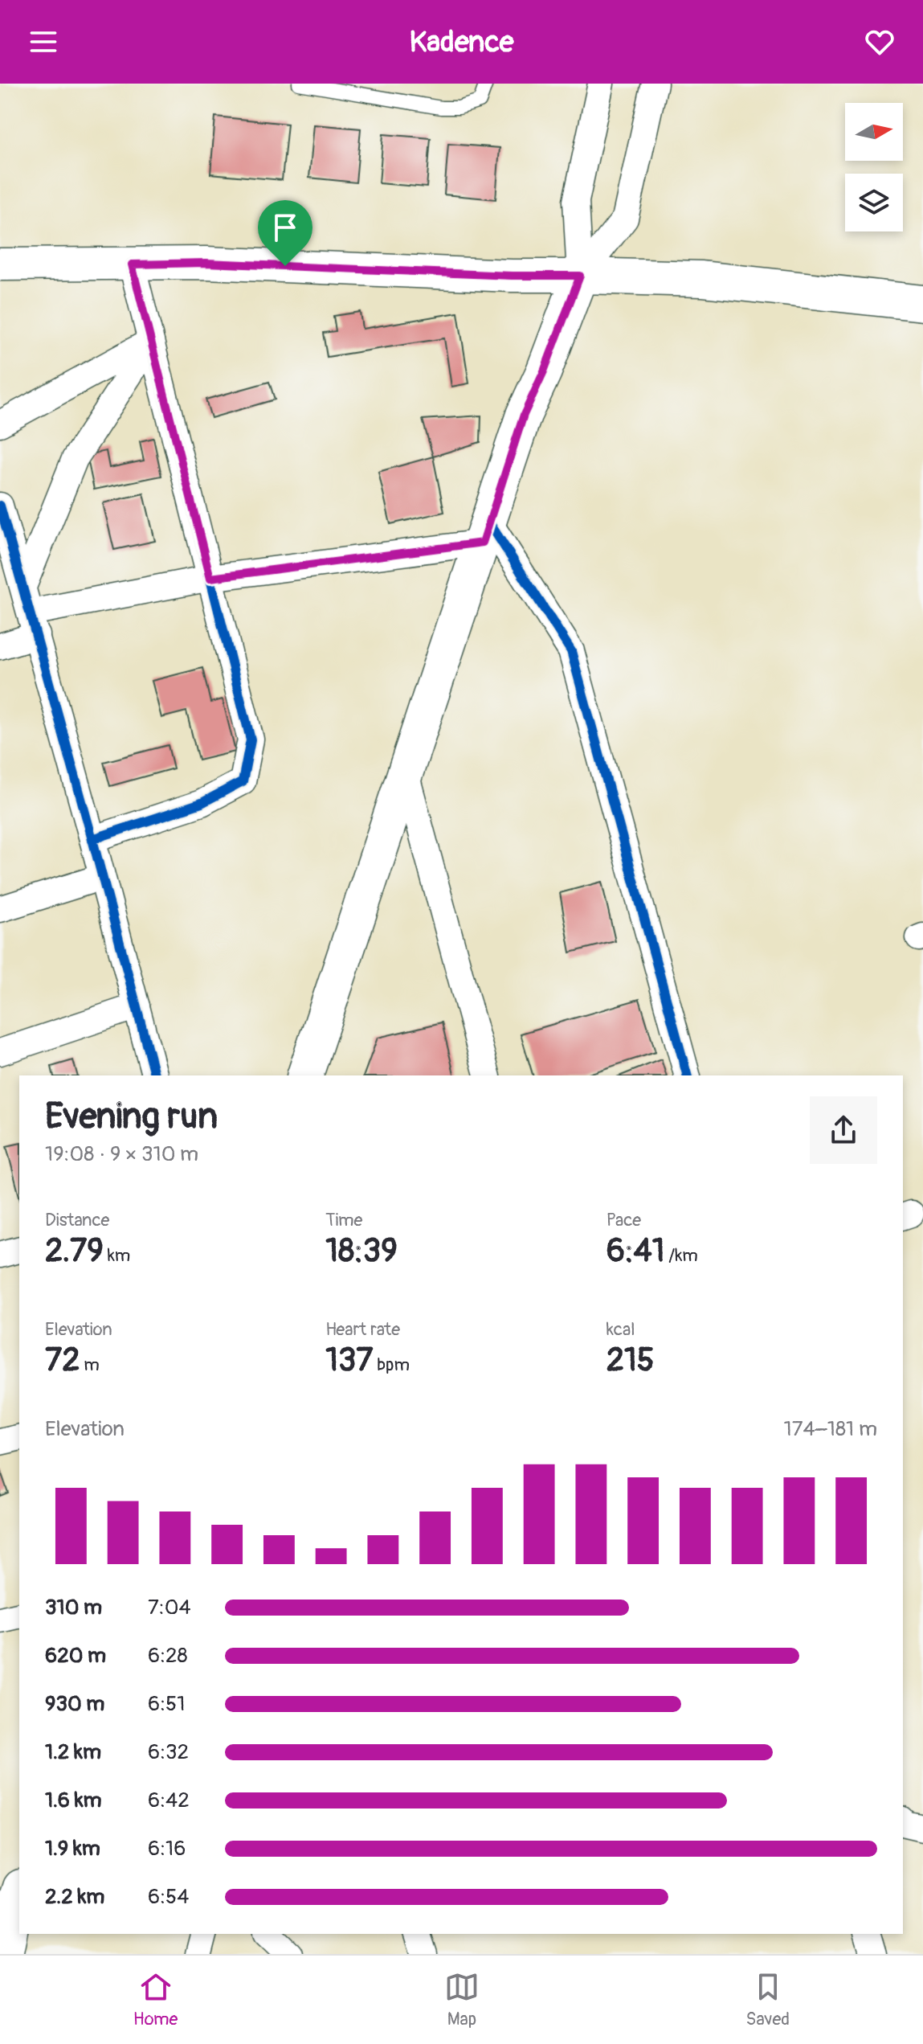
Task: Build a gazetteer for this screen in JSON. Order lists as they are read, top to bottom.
{
  "north": "right",
  "page": {
    "header": "Kadence",
    "heading": ["Evening run", "19:08 · 9 × 310 m"],
    "stats": [
      ["Distance", "2.79 km"],
      ["Time", "18:39"],
      ["Pace", "6:41 /km"],
      ["Elevation", "72 m"],
      ["Heart rate", "137 bpm"],
      ["kcal", "215"]
    ],
    "chart": ["Elevation", "174–181 m"],
    "list": [
      {
        "name": "310 m",
        "note": "7:04"
      },
      {
        "name": "620 m",
        "note": "6:28"
      },
      {
        "name": "930 m",
        "note": "6:51"
      },
      {
        "name": "1.2 km",
        "note": "6:32"
      },
      {
        "name": "1.6 km",
        "note": "6:42"
      },
      {
        "name": "1.9 km",
        "note": "6:16"
      },
      {
        "name": "2.2 km",
        "note": "6:54"
      }
    ],
    "tabs": ["Home", "Map", "Saved"]
  }
}
